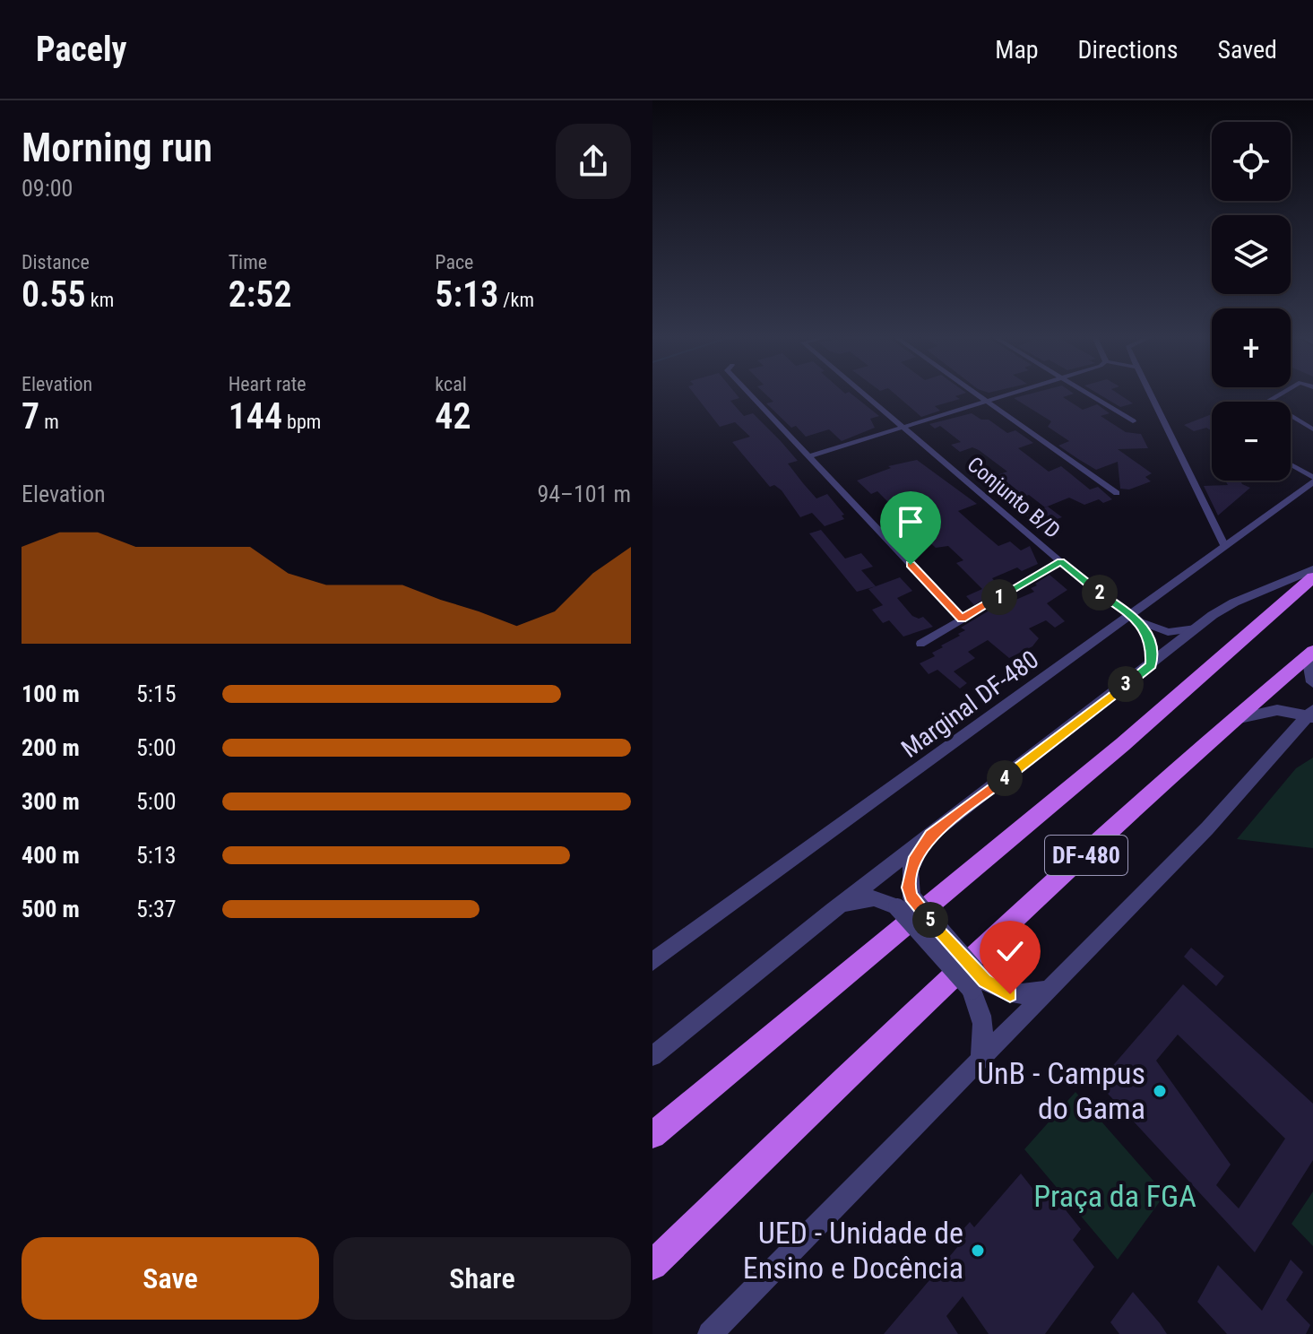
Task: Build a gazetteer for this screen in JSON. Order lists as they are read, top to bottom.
{
  "streets": {
    "main road": ["DF-480"],
    "street": ["Conjunto B/D", "Marginal DF-480"]
  },
  "crossings": [
    ["Conjunto B/D", "Marginal DF-480"]
  ],
  "parks": ["Praça da FGA"],
  "places": ["UnB - Campus do Gama", "UED - Unidade de Ensino e Docência"],
  "page": {
    "header": "Pacely",
    "nav": ["Map", "Directions", "Saved"],
    "heading": ["Morning run", "09:00"],
    "map_buttons": ["+", "−"],
    "stats": [
      ["Distance", "0.55 km"],
      ["Time", "2:52"],
      ["Pace", "5:13 /km"],
      ["Elevation", "7 m"],
      ["Heart rate", "144 bpm"],
      ["kcal", "42"]
    ],
    "chart": ["Elevation", "94–101 m"],
    "pins": [
      "2",
      "1",
      "3",
      "4",
      "5"
    ],
    "list": [
      {
        "name": "100 m",
        "note": "5:15"
      },
      {
        "name": "200 m",
        "note": "5:00"
      },
      {
        "name": "300 m",
        "note": "5:00"
      },
      {
        "name": "400 m",
        "note": "5:13"
      },
      {
        "name": "500 m",
        "note": "5:37"
      }
    ],
    "buttons": ["Save", "Share"]
  }
}
